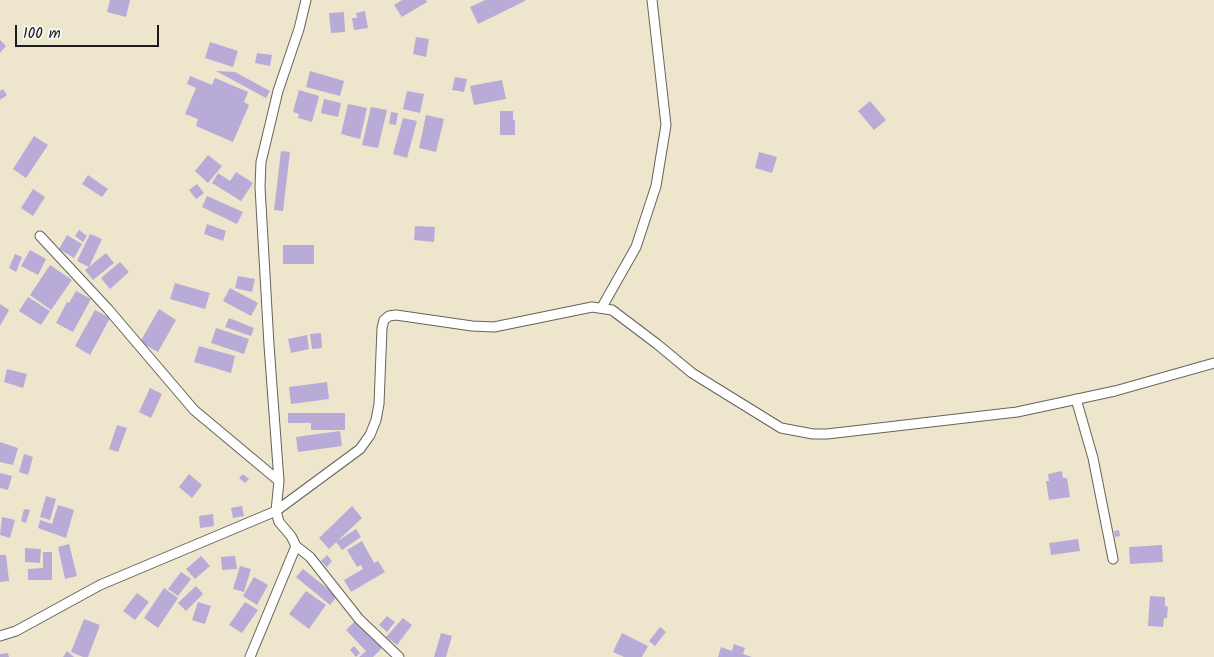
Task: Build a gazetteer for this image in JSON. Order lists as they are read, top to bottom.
{
  "scale_bar": "100 m"
}
